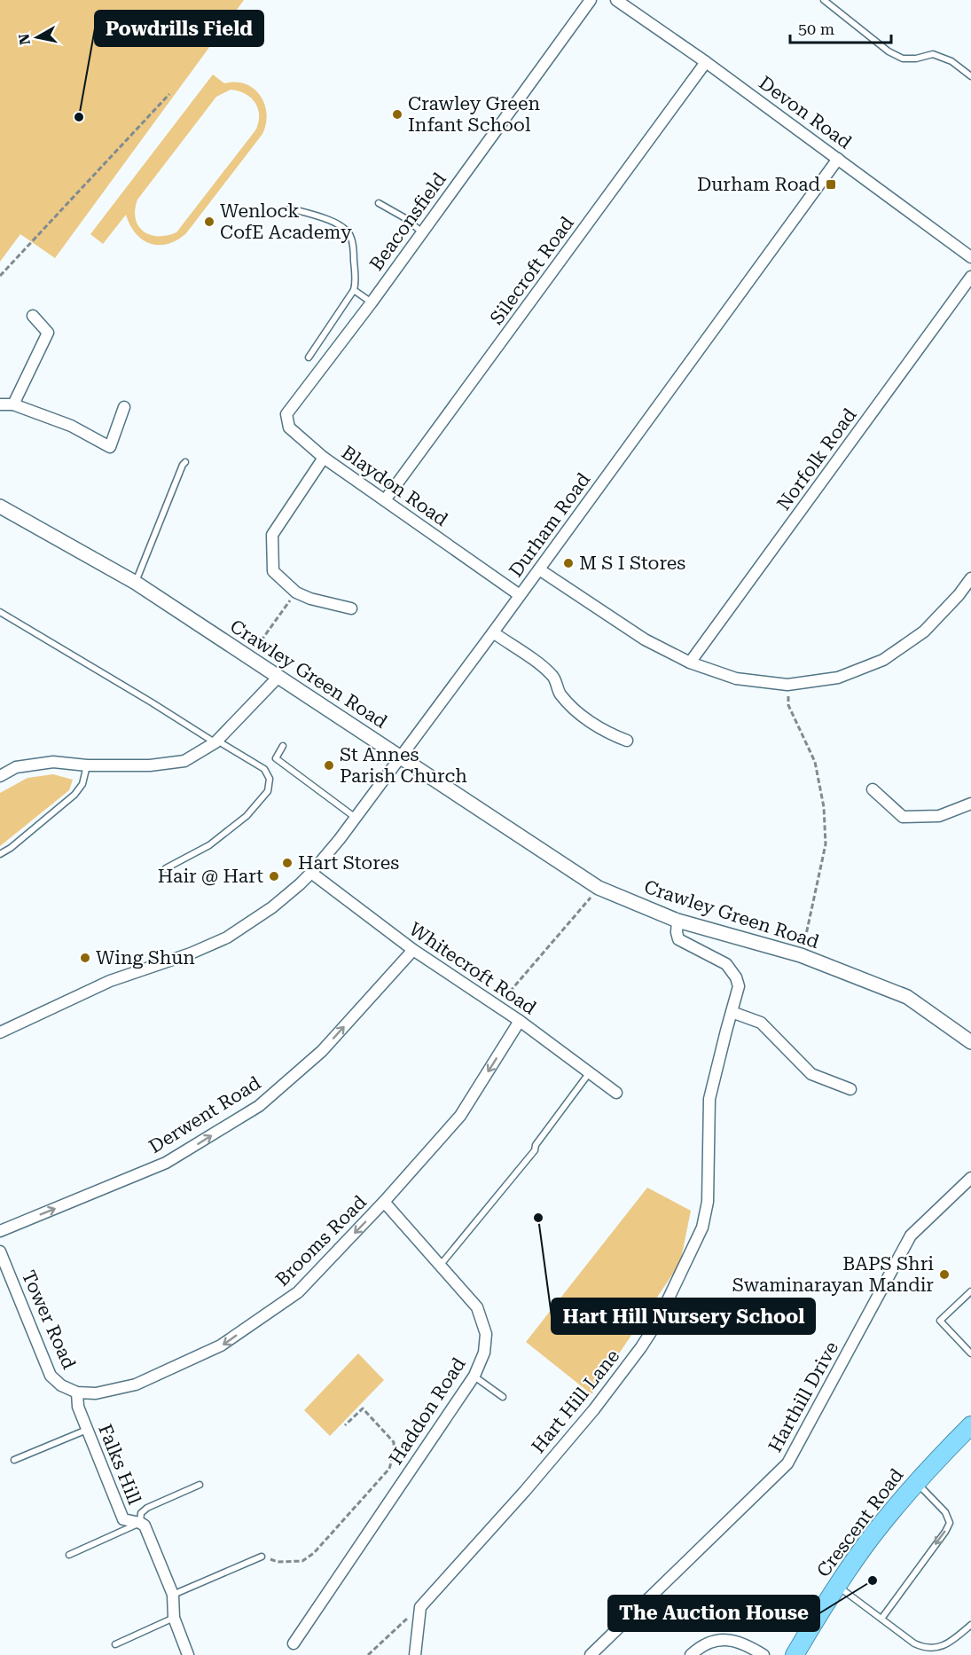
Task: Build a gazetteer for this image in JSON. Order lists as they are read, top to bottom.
{
  "streets": {
    "highway": ["Crescent Road"],
    "street": [
      "Devon Road",
      "Beaconsfield",
      "Silecroft Road",
      "Norfolk Road",
      "Blaydon Road",
      "Durham Road",
      "Crawley Green Road",
      "Whitecroft Road",
      "Derwent Road",
      "Brooms Road",
      "Tower Road",
      "Harthill Drive",
      "Hart Hill Lane",
      "Haddon Road",
      "Falks Hill"
    ]
  },
  "crossings": [
    ["Devon Road", "Silecroft Road"],
    ["Devon Road", "Durham Road"],
    ["Beaconsfield", "Blaydon Road"],
    ["Silecroft Road", "Blaydon Road"],
    ["Blaydon Road", "Durham Road"],
    ["Durham Road", "Crawley Green Road"],
    ["Durham Road", "Whitecroft Road"],
    ["Crawley Green Road", "Hart Hill Lane"],
    ["Whitecroft Road", "Derwent Road"],
    ["Whitecroft Road", "Brooms Road"],
    ["Brooms Road", "Tower Road"],
    ["Brooms Road", "Haddon Road"],
    ["Brooms Road", "Falks Hill"],
    ["Tower Road", "Falks Hill"]
  ],
  "one_way": ["Derwent Road", "Brooms Road"],
  "places": {
    "other": [
      "Crawley Green Infant School",
      "Powdrills Field",
      "Wenlock CofE Academy",
      "M S I Stores",
      "St Annes Parish Church",
      "Hart Stores",
      "Hair @ Hart",
      "Wing Shun",
      "Hart Hill Nursery School",
      "BAPS Shri Swaminarayan Mandir",
      "The Auction House"
    ],
    "transit": ["Durham Road"]
  },
  "scale_bar": "50 m",
  "north": "left"
}
